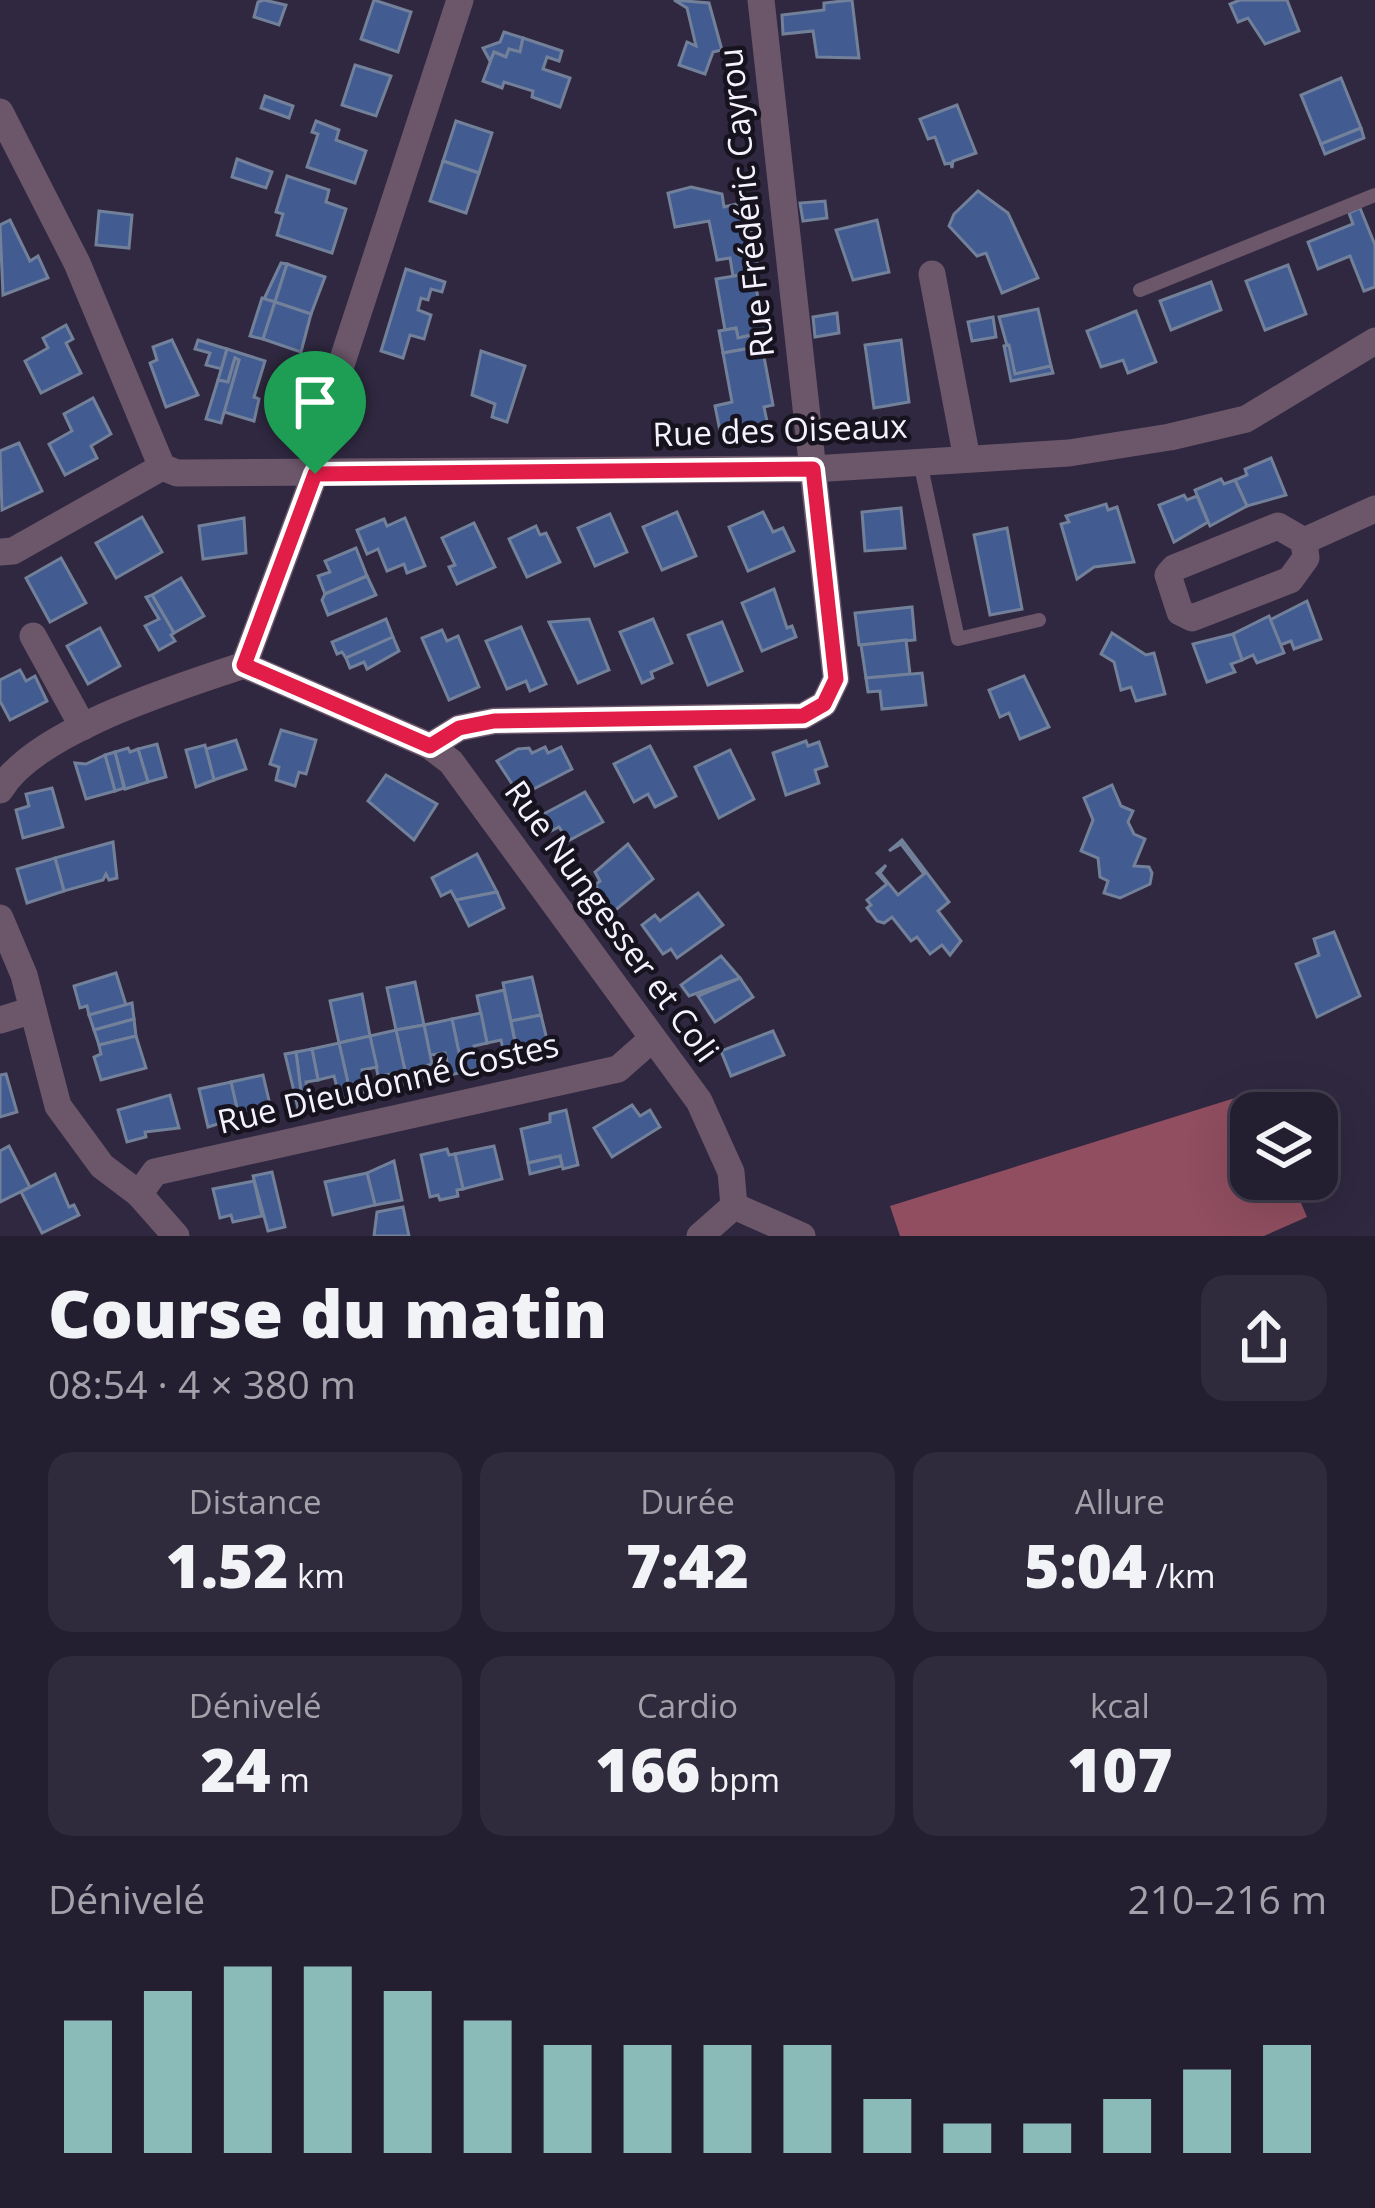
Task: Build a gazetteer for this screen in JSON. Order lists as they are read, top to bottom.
{
  "streets": {
    "street": [
      "Rue Frédéric Cayrou",
      "Rue des Oiseaux",
      "Rue Nungesser et Coli",
      "Rue Dieudonné Costes"
    ]
  },
  "crossings": [
    ["Rue Frédéric Cayrou", "Rue des Oiseaux"],
    ["Rue Frédéric Cayrou", "Rue Nungesser et Coli"],
    ["Rue Nungesser et Coli", "Rue Dieudonné Costes"]
  ],
  "page": {
    "heading": ["Course du matin", "08:54 · 4 × 380 m"],
    "stats": [
      ["Distance", "1.52 km"],
      ["Durée", "7:42"],
      ["Allure", "5:04 /km"],
      ["Dénivelé", "24 m"],
      ["Cardio", "166 bpm"],
      ["kcal", "107"]
    ],
    "chart": ["Dénivelé", "210–216 m"]
  }
}
